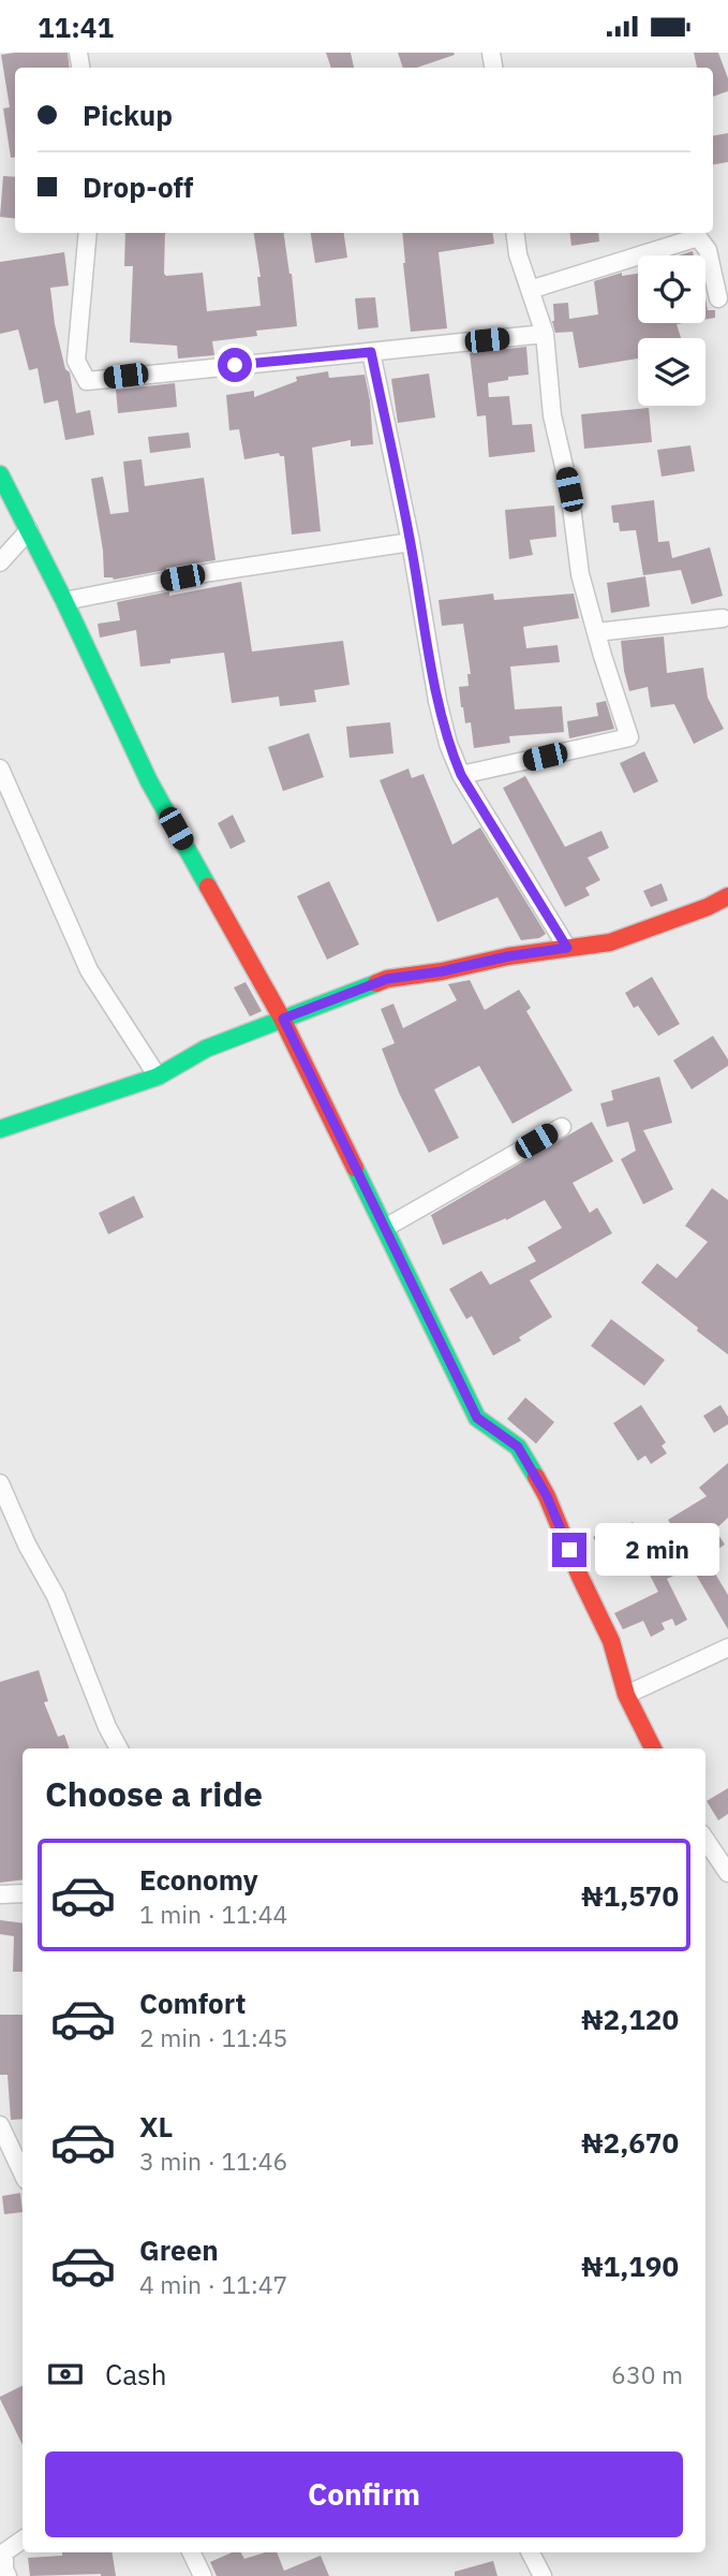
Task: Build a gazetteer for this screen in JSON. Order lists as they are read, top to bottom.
{
  "page": {
    "status": "11:41",
    "banner": ["Pickup", "Drop-off"],
    "bubble": "2 min",
    "heading": "Choose a ride",
    "list": [
      {
        "name": "Economy",
        "note": "1 min · 11:44",
        "value": "₦1,570"
      },
      {
        "name": "Comfort",
        "note": "2 min · 11:45",
        "value": "₦2,120"
      },
      {
        "name": "XL",
        "note": "3 min · 11:46",
        "value": "₦2,670"
      },
      {
        "name": "Green",
        "note": "4 min · 11:47",
        "value": "₦1,190"
      }
    ],
    "pay": ["Cash", "630 m"],
    "buttons": "Confirm"
  }
}
